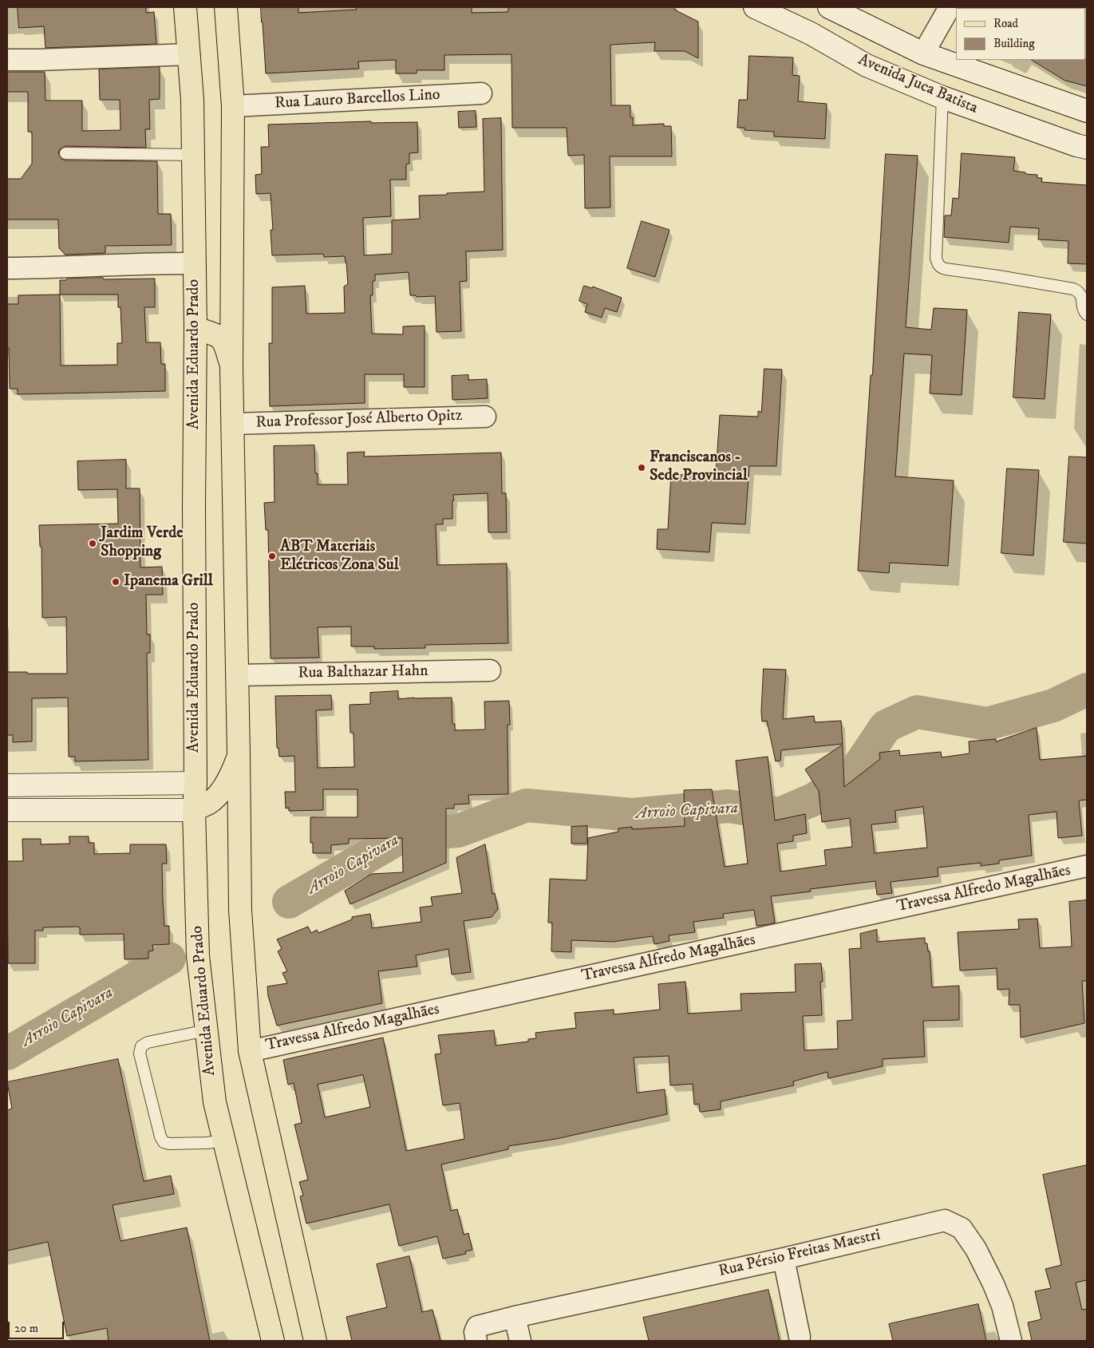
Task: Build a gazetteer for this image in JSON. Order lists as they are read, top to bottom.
{
  "streets": {
    "main road": ["Avenida Juca Batista", "Avenida Eduardo Prado"],
    "street": [
      "Rua Lauro Barcellos Lino",
      "Rua Professor José Alberto Opitz",
      "Rua Balthazar Hahn",
      "Travessa Alfredo Magalhães",
      "Rua Pérsio Freitas Maestri"
    ]
  },
  "water": ["Arroio Capivara"],
  "places": [
    "Franciscanos - Sede Provincial",
    "Jardim Verde Shopping",
    "ABT Materiais Elétricos Zona Sul",
    "Ipanema Grill"
  ],
  "legend": ["Road", "Building"],
  "scale_bar": "20 m"
}
